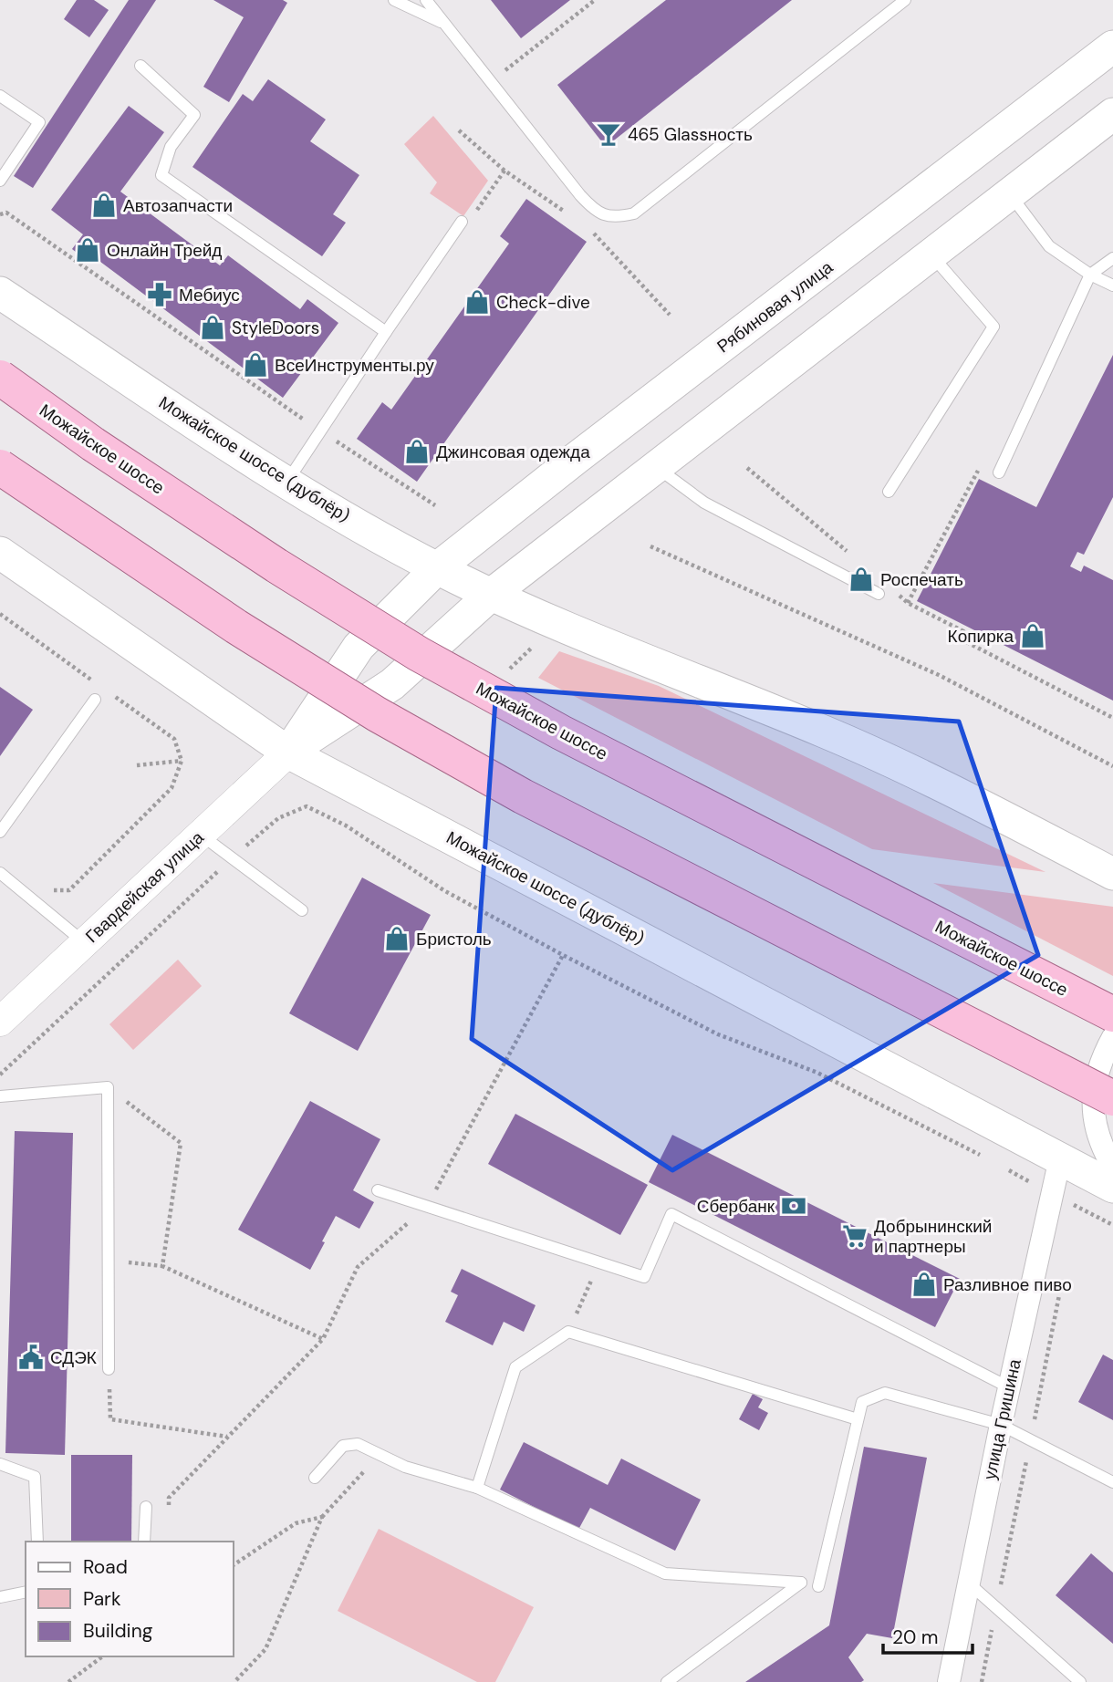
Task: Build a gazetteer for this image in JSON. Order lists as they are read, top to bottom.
{
  "streets": {
    "main road": ["Рябиновая улица", "Можайское шоссе", "Можайское шоссе (дублёр)"],
    "street": ["Гвардейская улица", "улица Гришина"]
  },
  "crossings": [
    ["Рябиновая улица", "Можайское шоссе (дублёр)"],
    ["Рябиновая улица", "Гвардейская улица"],
    ["Можайское шоссе (дублёр)", "Гвардейская улица"],
    ["Можайское шоссе (дублёр)", "улица Гришина"]
  ],
  "places": {
    "bar": ["465 Glassность"],
    "shop": [
      "Автозапчасти",
      "Онлайн Трейд",
      "Check-dive",
      "StyleDoors",
      "ВсеИнструменты.ру",
      "Джинсовая одежда",
      "Роспечать",
      "Копирка",
      "Бристоль",
      "Разливное пиво"
    ],
    "pharmacy": ["Мебиус"],
    "bank": ["Сбербанк"],
    "supermarket": ["Добрынинский и партнеры"],
    "public building": ["СДЭК"]
  },
  "legend": ["Road", "Park", "Building"],
  "scale_bar": "20 m"
}
